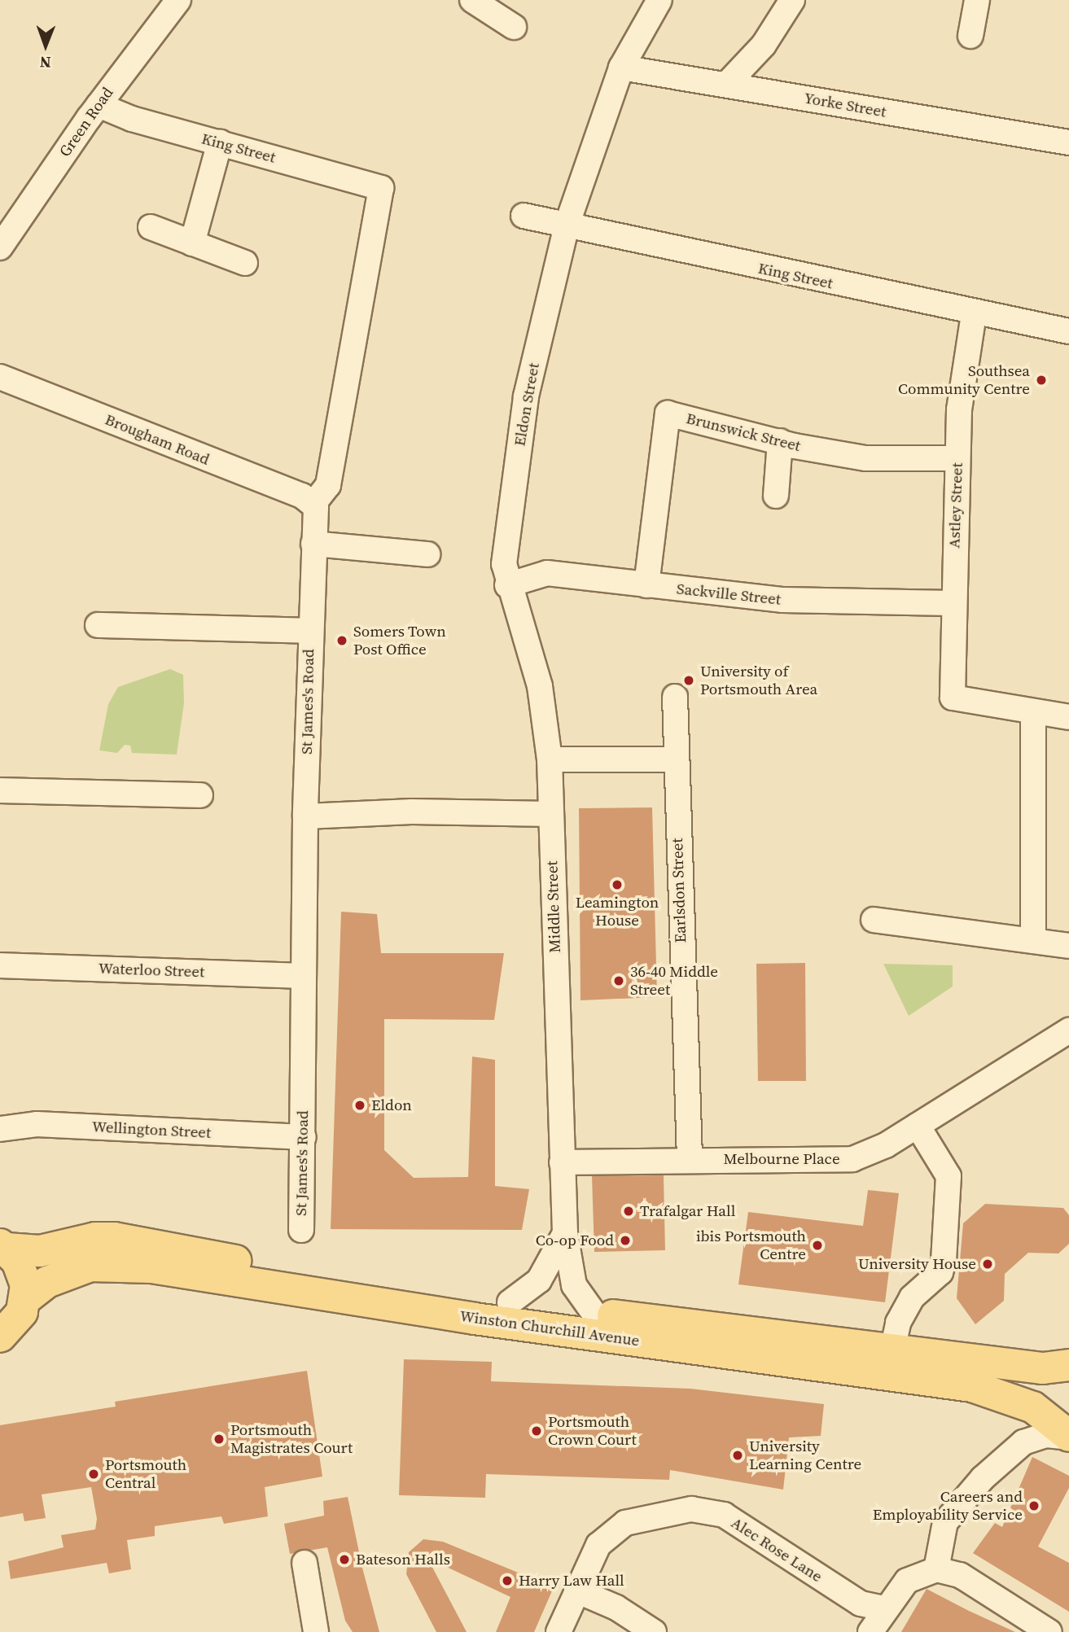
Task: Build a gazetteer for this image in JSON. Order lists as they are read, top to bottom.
{
  "streets": {
    "main road": ["Winston Churchill Avenue"],
    "street": [
      "Yorke Street",
      "Green Road",
      "King Street",
      "Eldon Street",
      "Brunswick Street",
      "Brougham Road",
      "Astley Street",
      "Sackville Street",
      "St James's Road",
      "Earlsdon Street",
      "Middle Street",
      "Waterloo Street",
      "Wellington Street",
      "Melbourne Place",
      "Alec Rose Lane"
    ]
  },
  "crossings": [
    ["Yorke Street", "Eldon Street"],
    ["Green Road", "King Street"],
    ["King Street", "Eldon Street"],
    ["King Street", "Brougham Road"],
    ["King Street", "Astley Street"],
    ["King Street", "St James's Road"],
    ["Eldon Street", "Sackville Street"],
    ["Eldon Street", "Middle Street"],
    ["Brunswick Street", "Astley Street"],
    ["Brunswick Street", "Sackville Street"],
    ["Brougham Road", "St James's Road"],
    ["Astley Street", "Sackville Street"],
    ["Sackville Street", "Middle Street"],
    ["St James's Road", "Waterloo Street"],
    ["St James's Road", "Wellington Street"],
    ["Earlsdon Street", "Melbourne Place"],
    ["Middle Street", "Melbourne Place"],
    ["Middle Street", "Winston Churchill Avenue"]
  ],
  "places": [
    "Southsea Community Centre",
    "Somers Town Post Office",
    "University of Portsmouth Area",
    "Leamington House",
    "36-40 Middle Street",
    "Eldon",
    "Trafalgar Hall",
    "Co-op Food",
    "ibis Portsmouth Centre",
    "University House",
    "Portsmouth Crown Court",
    "Portsmouth Magistrates Court",
    "University Learning Centre",
    "Portsmouth Central",
    "Careers and Employability Service",
    "Bateson Halls",
    "Harry Law Hall"
  ],
  "north": "bottom"
}
